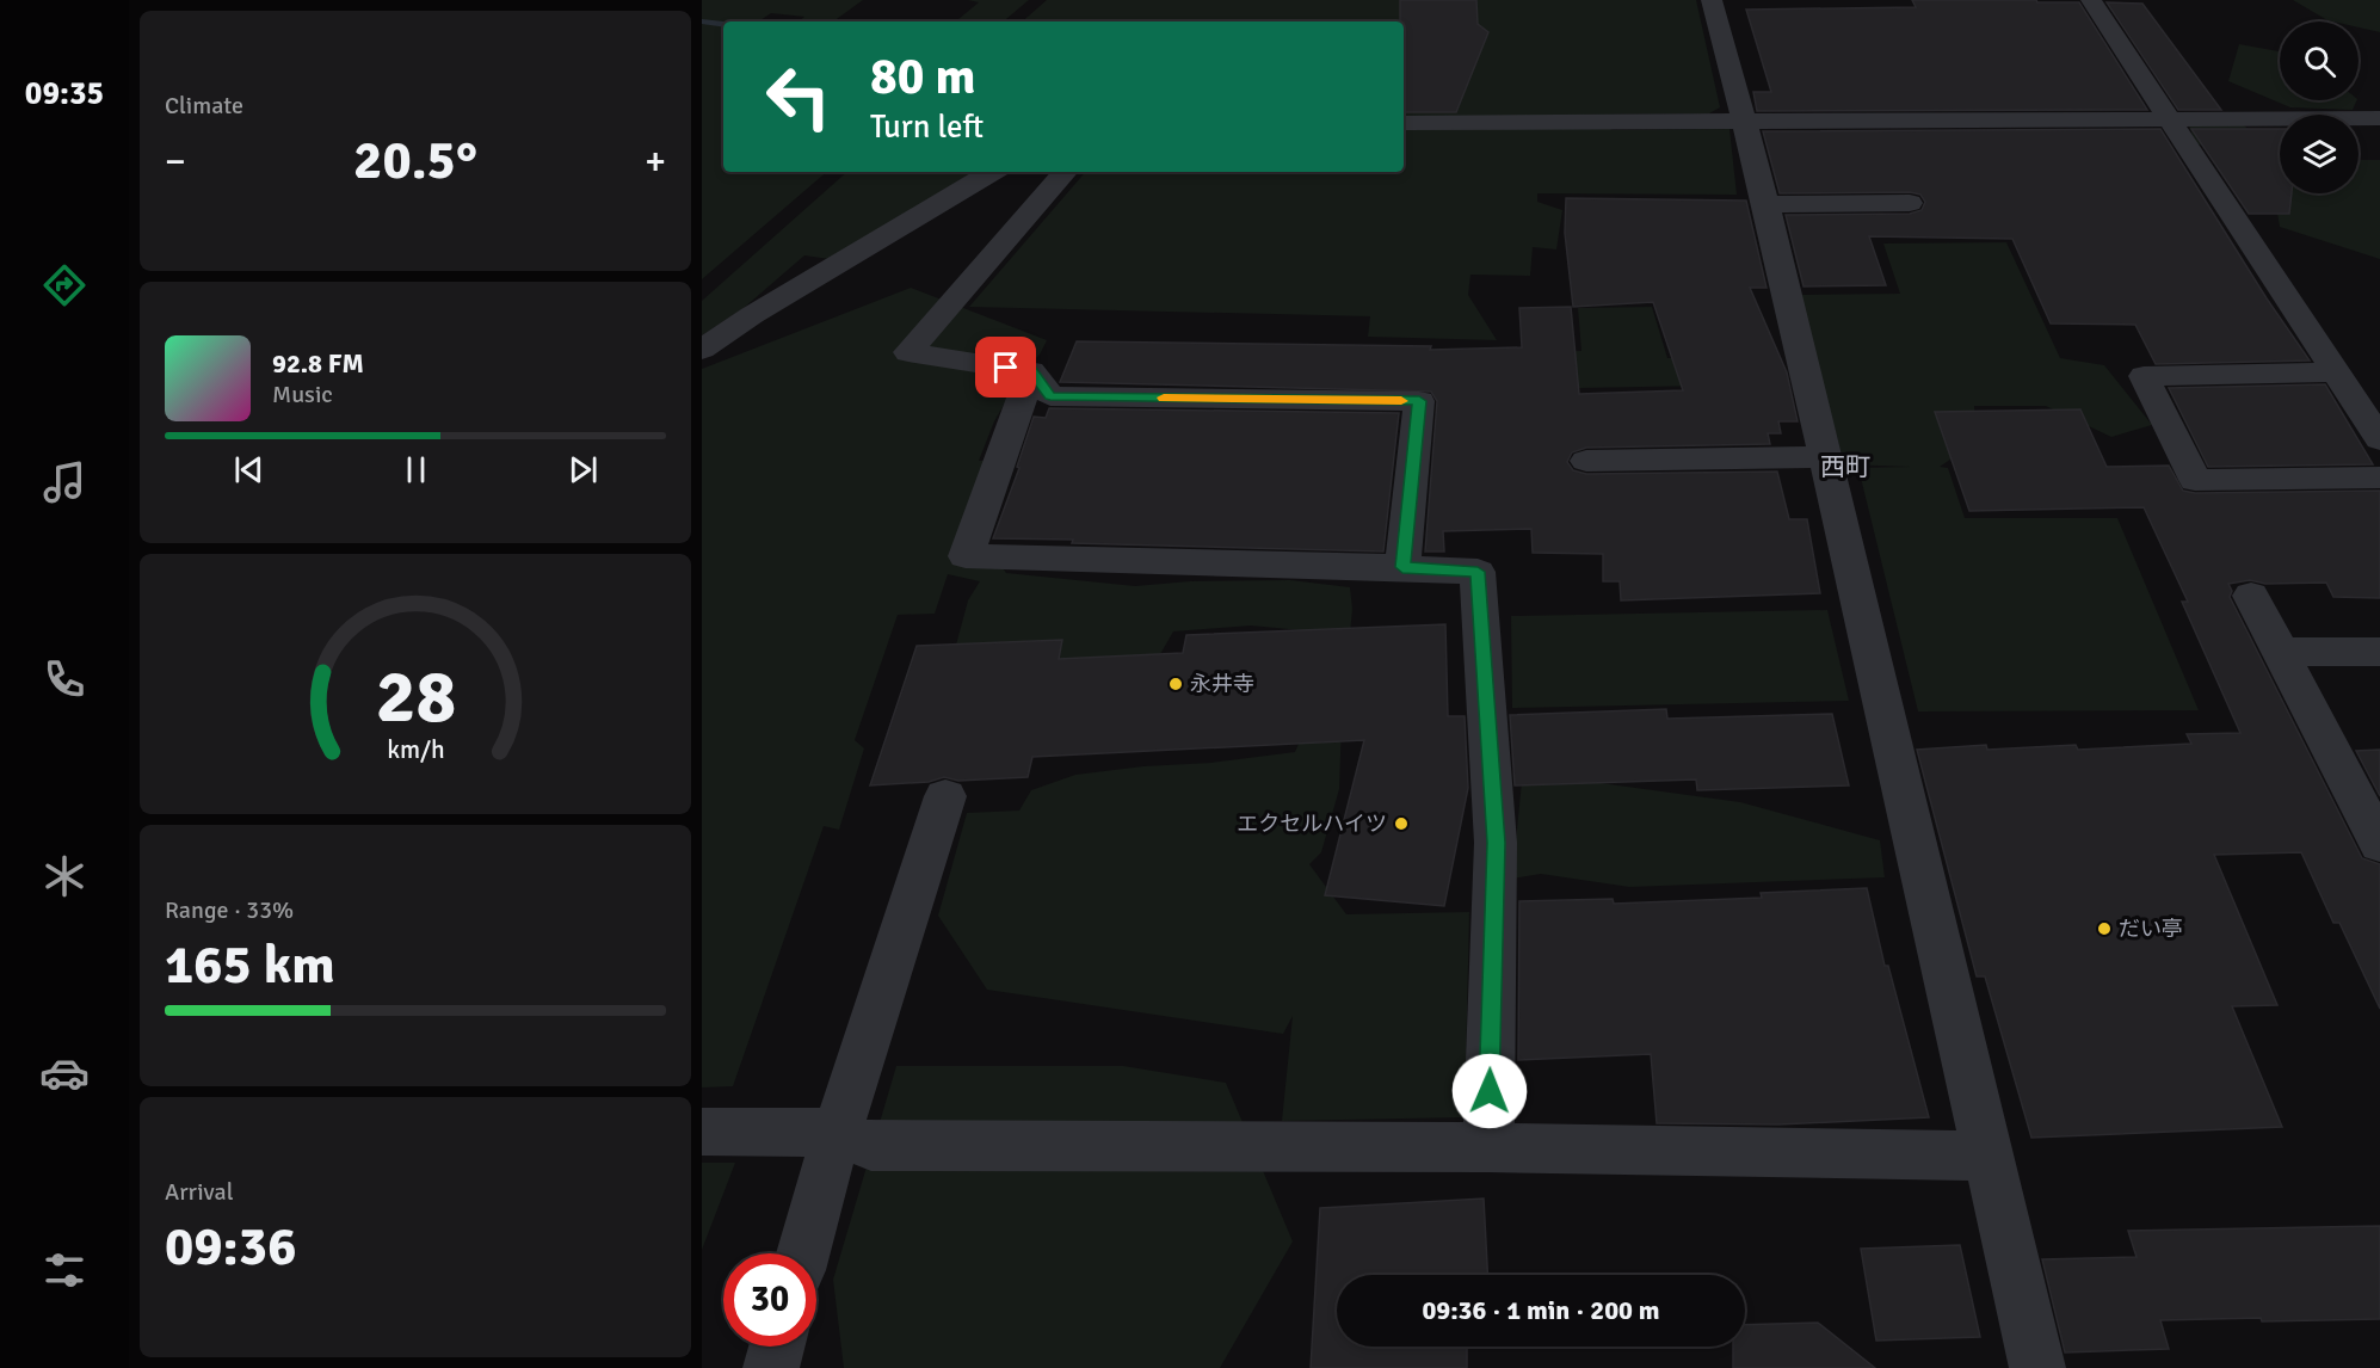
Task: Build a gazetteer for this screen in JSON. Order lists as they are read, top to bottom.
{
  "districts": ["西町"],
  "places": ["永井寺", "エクセルハイツ", "だい亭"],
  "page": {
    "tabs": "09:35",
    "tile": [
      "Climate",
      ["Range · 33%", "165 km"],
      ["Arrival", "09:36"]
    ],
    "turn": ["80 m", "Turn left"],
    "heat": ["−", "20.5°", "+"],
    "song": ["92.8 FM", "Music"],
    "limit": "30",
    "trip": "09:36 · 1 min · 200 m",
    "gauge": ["28", "km/h"]
  }
}
